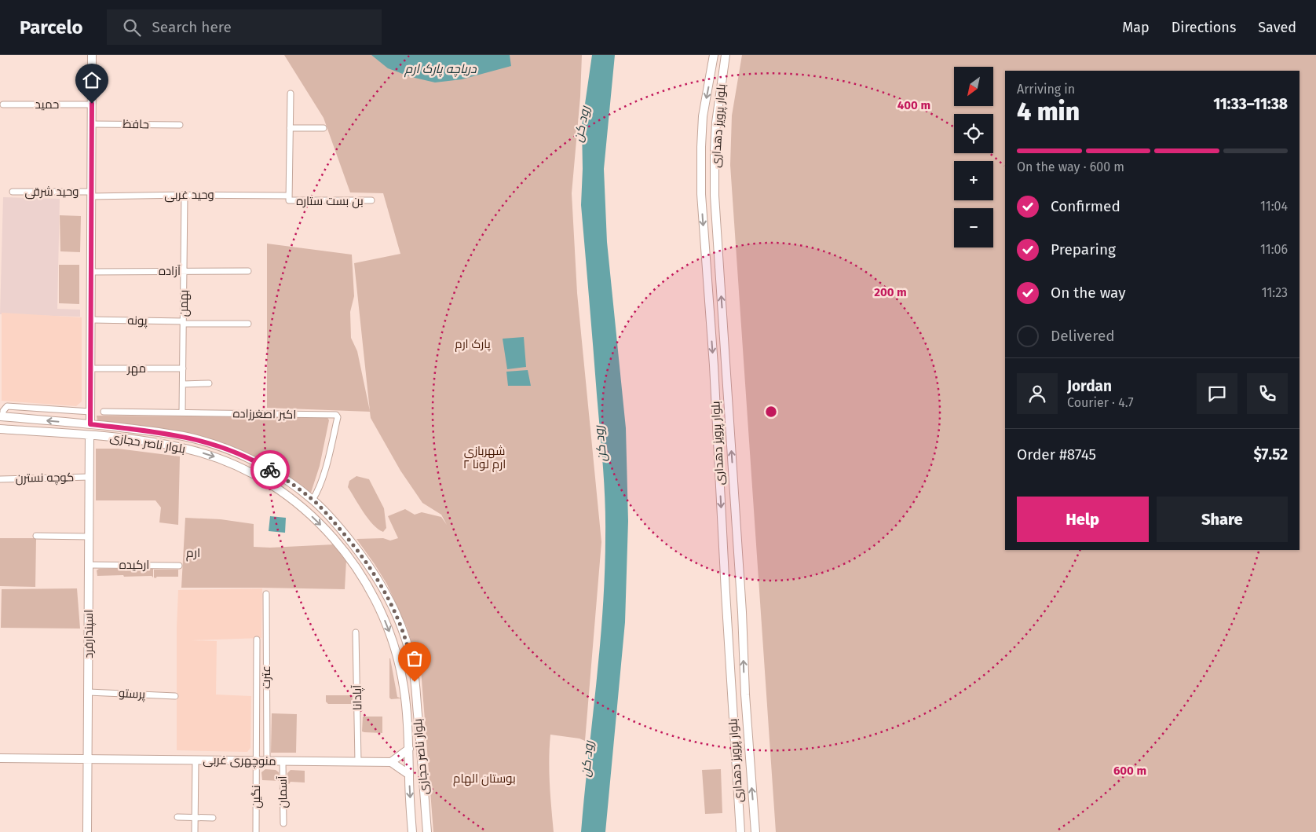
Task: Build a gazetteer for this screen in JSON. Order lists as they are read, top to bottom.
{
  "streets": {
    "main road": [
      "بلوار پرویز دهداری",
      "بلوار ناصر حجازی",
      "اسپندارفرد",
      "منوچهری غربی"
    ],
    "street": [
      "حمید",
      "حافظ",
      "وحید شرقی",
      "وحید غربی",
      "بن بست ستاره",
      "آزاده",
      "بهمن",
      "پونه",
      "مهر",
      "اکبر اصغرزاده",
      "کوچه نسترن",
      "ارکیده",
      "عترت",
      "پرستو",
      "آپادانا",
      "آسمان",
      "نگین"
    ]
  },
  "crossings": [
    ["وحید شرقی", "وحید غربی"],
    ["وحید غربی", "بن بست ستاره"],
    ["وحید غربی", "بهمن"],
    ["آزاده", "بهمن"],
    ["بهمن", "پونه"],
    ["بهمن", "مهر"],
    ["بهمن", "اکبر اصغرزاده"],
    ["اکبر اصغرزاده", "بلوار ناصر حجازی"],
    ["بلوار ناصر حجازی", "اسپندارفرد"],
    ["کوچه نسترن", "اسپندارفرد"],
    ["ارکیده", "اسپندارفرد"],
    ["اسپندارفرد", "پرستو"],
    ["اسپندارفرد", "منوچهری غربی"],
    ["عترت", "منوچهری غربی"],
    ["آپادانا", "منوچهری غربی"],
    ["منوچهری غربی", "آسمان"],
    ["منوچهری غربی", "نگین"]
  ],
  "districts": ["ارم"],
  "water": ["دریاچه پارک ارم", "رود کن"],
  "parks": ["پارک ارم", "شهربازی ارم لونا ۲", "بوستان الهام"],
  "north": "bottom left",
  "page": {
    "header": "Parcelo",
    "search": "Search here",
    "nav": ["Map", "Directions", "Saved"],
    "map_buttons": ["+", "−"],
    "heading": ["4 min", "Arriving in", "11:33–11:38"],
    "panel": [
      "Jordan",
      "Courier · 4.7",
      "Order #8745",
      "$7.52"
    ],
    "bar": "On the way · 600 m",
    "list": [
      ["Confirmed", "11:04"],
      ["Preparing", "11:06"],
      ["On the way", "11:23"],
      "Delivered"
    ],
    "buttons": ["Help", "Share"]
  },
  "rings": ["400 m", "200 m", "600 m"]
}
